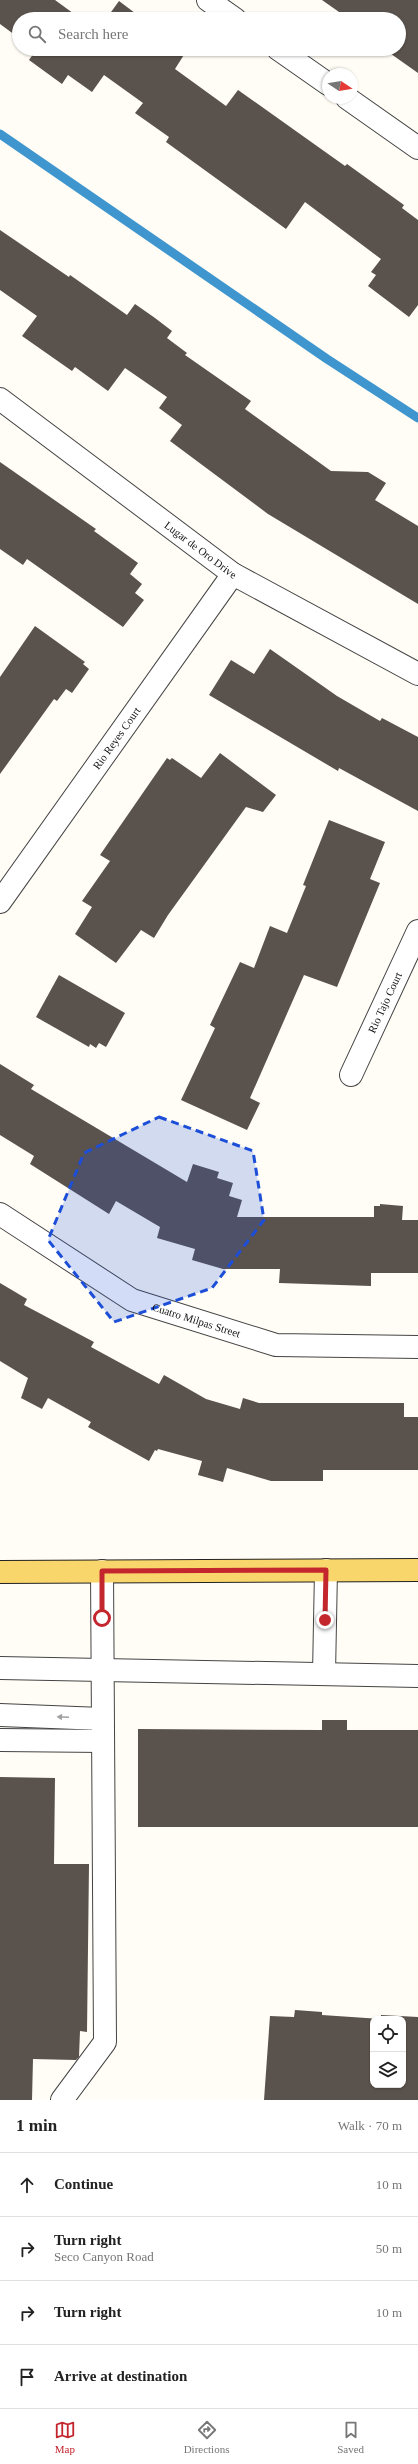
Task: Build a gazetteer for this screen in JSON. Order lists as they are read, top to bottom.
{
  "streets": {
    "street": [
      "Lugar de Oro Drive",
      "Rio Reyes Court",
      "Rio Tajo Court",
      "Cuatro Milpas Street"
    ]
  },
  "crossings": [
    ["Lugar de Oro Drive", "Rio Reyes Court"]
  ],
  "north": "right",
  "page": {
    "search": "Search here",
    "heading": ["1 min", "Walk · 70 m"],
    "list": [
      ["Continue", "10 m"],
      ["Turn right", "Seco Canyon Road", "50 m"],
      ["Turn right", "10 m"],
      "Arrive at destination"
    ],
    "nav": ["Map", "Directions", "Saved"]
  }
}
